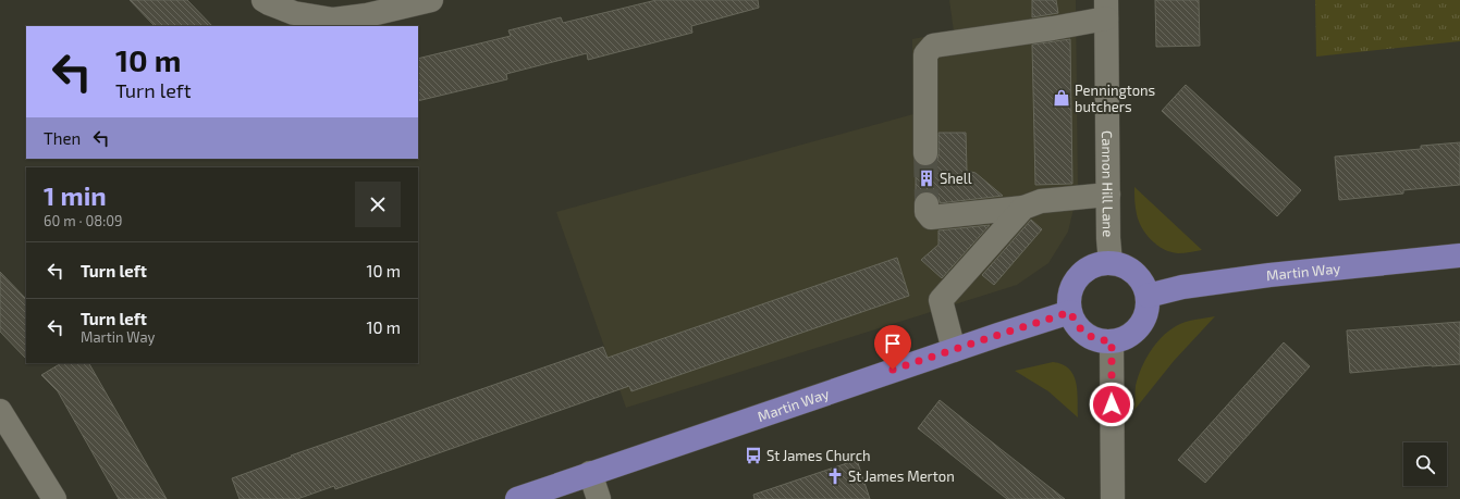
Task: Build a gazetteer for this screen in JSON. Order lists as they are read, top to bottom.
{
  "streets": {
    "main road": ["Martin Way"],
    "street": ["Cannon Hill Lane"]
  },
  "crossings": [
    ["Cannon Hill Lane", "Martin Way"]
  ],
  "places": {
    "shop": ["Penningtons butchers"],
    "building": ["Shell"],
    "bus stop": ["St James Church"],
    "church": ["St James Merton"]
  },
  "page": {
    "turn": ["10 m", "Turn left"],
    "then": "Then",
    "heading": ["1 min", "60 m · 08:09"],
    "list": [
      {
        "name": "Turn left",
        "value": "10 m"
      },
      {
        "name": "Turn left",
        "note": "Martin Way",
        "value": "10 m"
      }
    ]
  }
}
